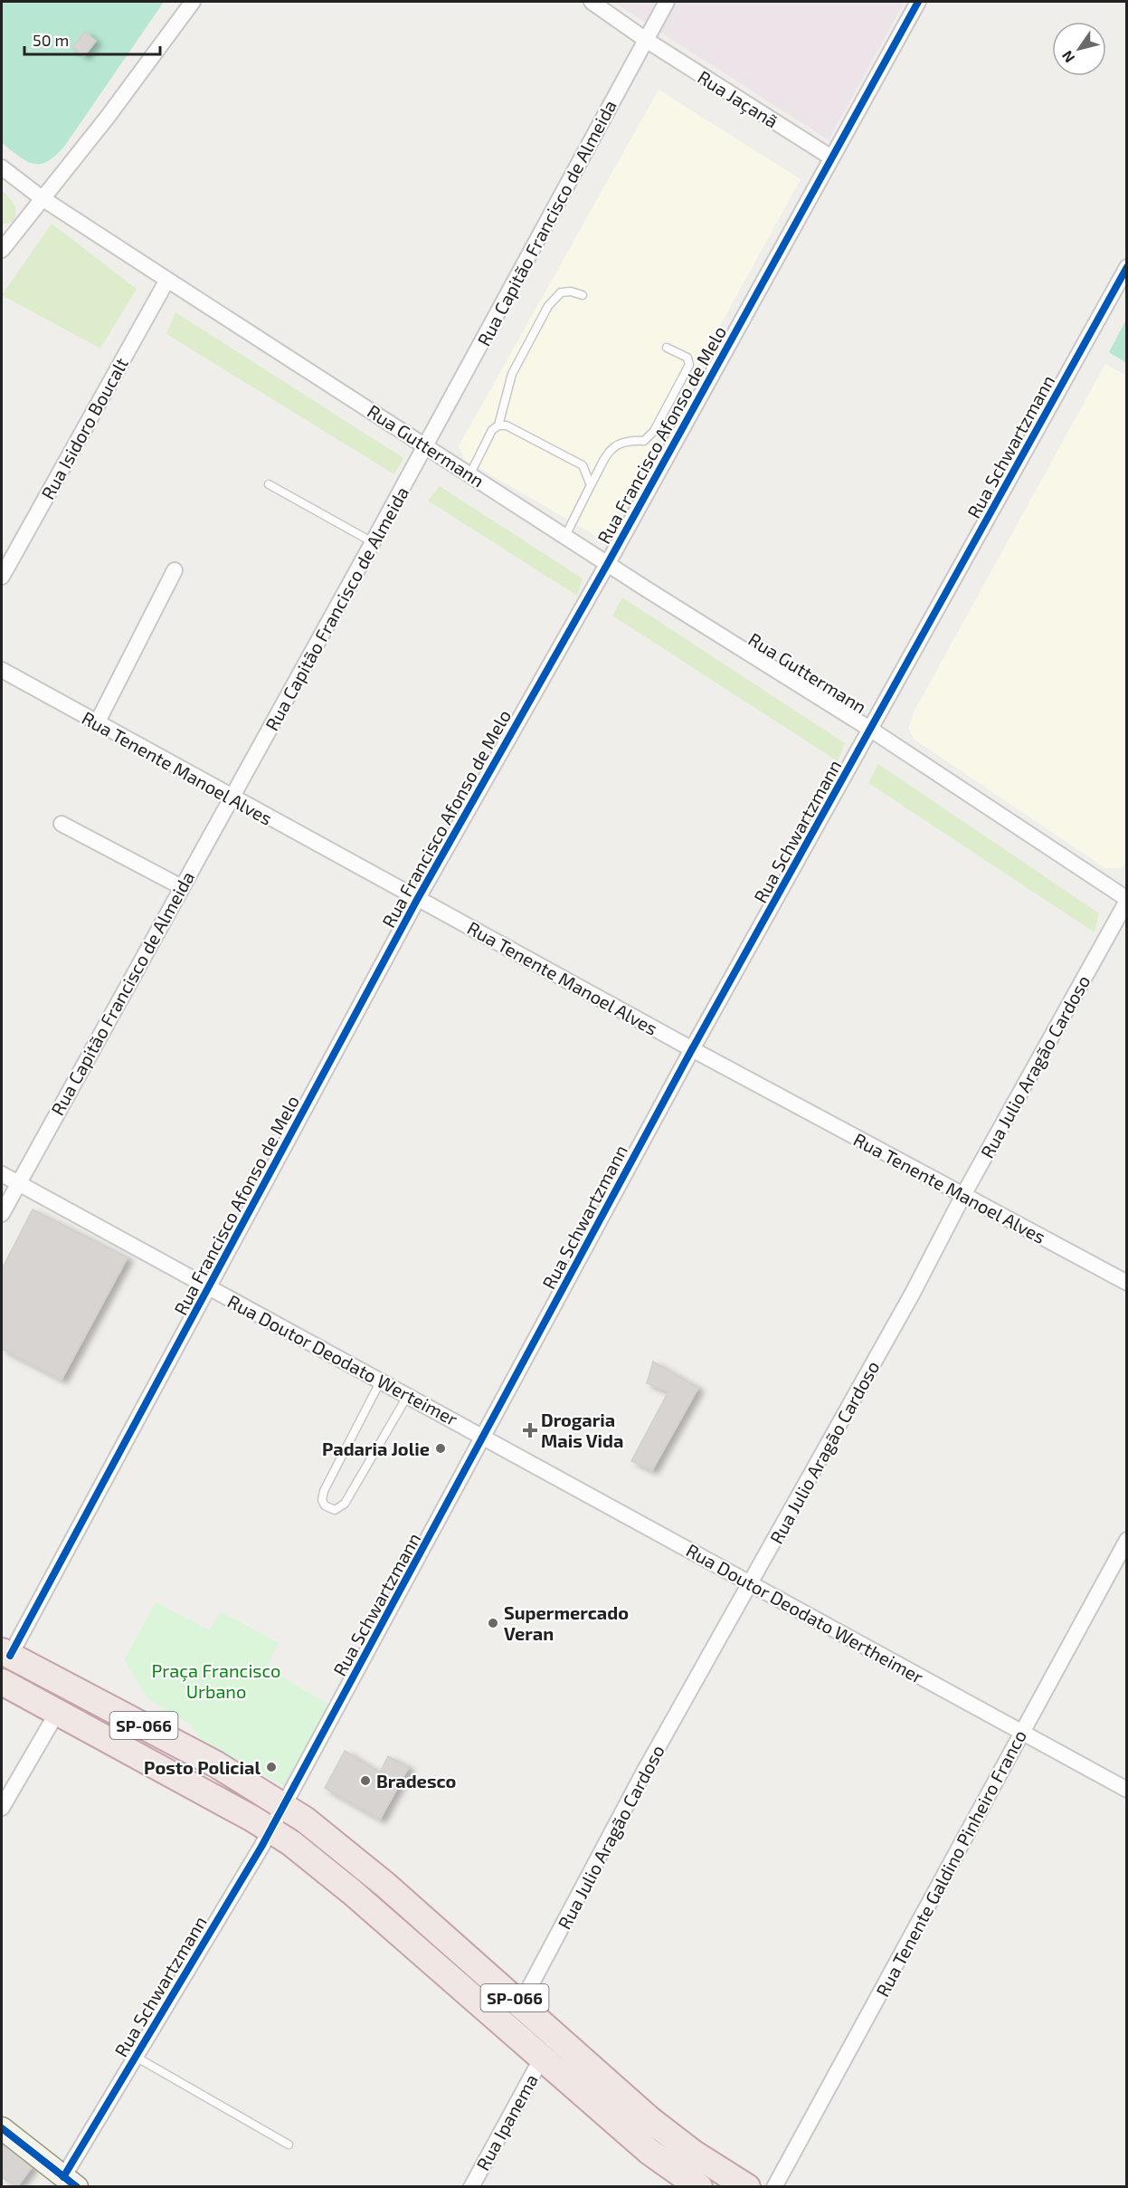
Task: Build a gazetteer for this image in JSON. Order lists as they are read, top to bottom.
{
  "streets": {
    "highway": ["SP-066"],
    "street": [
      "Rua Jaçanã",
      "Rua Capitão Francisco de Almeida",
      "Rua Isidoro Boucalt",
      "Rua Francisco Afonso de Melo",
      "Rua Guttermann",
      "Rua Schwartzmann",
      "Rua Tenente Manoel Alves",
      "Rua Julio Aragão Cardoso",
      "Rua Doutor Deodato Werteimer",
      "Rua Doutor Deodato Wertheimer",
      "Rua Tenente Galdino Pinheiro Franco",
      "Rua Ipanema"
    ]
  },
  "crossings": [
    ["Rua Jaçanã", "Rua Capitão Francisco de Almeida"],
    ["Rua Jaçanã", "Rua Francisco Afonso de Melo"],
    ["Rua Capitão Francisco de Almeida", "Rua Guttermann"],
    ["Rua Capitão Francisco de Almeida", "Rua Tenente Manoel Alves"],
    ["Rua Capitão Francisco de Almeida", "Rua Doutor Deodato Werteimer"],
    ["Rua Isidoro Boucalt", "Rua Guttermann"],
    ["Rua Francisco Afonso de Melo", "Rua Guttermann"],
    ["Rua Francisco Afonso de Melo", "Rua Tenente Manoel Alves"],
    ["Rua Francisco Afonso de Melo", "Rua Doutor Deodato Werteimer"],
    ["Rua Francisco Afonso de Melo", "SP-066"],
    ["Rua Guttermann", "Rua Schwartzmann"],
    ["Rua Guttermann", "Rua Julio Aragão Cardoso"],
    ["Rua Schwartzmann", "Rua Tenente Manoel Alves"],
    ["Rua Schwartzmann", "Rua Doutor Deodato Werteimer"],
    ["Rua Schwartzmann", "Rua Doutor Deodato Wertheimer"],
    ["Rua Schwartzmann", "SP-066"],
    ["Rua Tenente Manoel Alves", "Rua Julio Aragão Cardoso"],
    ["Rua Julio Aragão Cardoso", "Rua Doutor Deodato Wertheimer"],
    ["Rua Julio Aragão Cardoso", "SP-066"],
    ["Rua Doutor Deodato Werteimer", "Rua Doutor Deodato Wertheimer"],
    ["Rua Doutor Deodato Wertheimer", "Rua Tenente Galdino Pinheiro Franco"],
    ["SP-066", "Rua Ipanema"]
  ],
  "parks": ["Praça Francisco Urbano"],
  "places": {
    "health": ["Drogaria Mais Vida"],
    "other": [
      "Padaria Jolie",
      "Supermercado Veran",
      "Posto Policial",
      "Bradesco"
    ]
  },
  "scale_bar": "50 m",
  "north": "bottom left"
}
